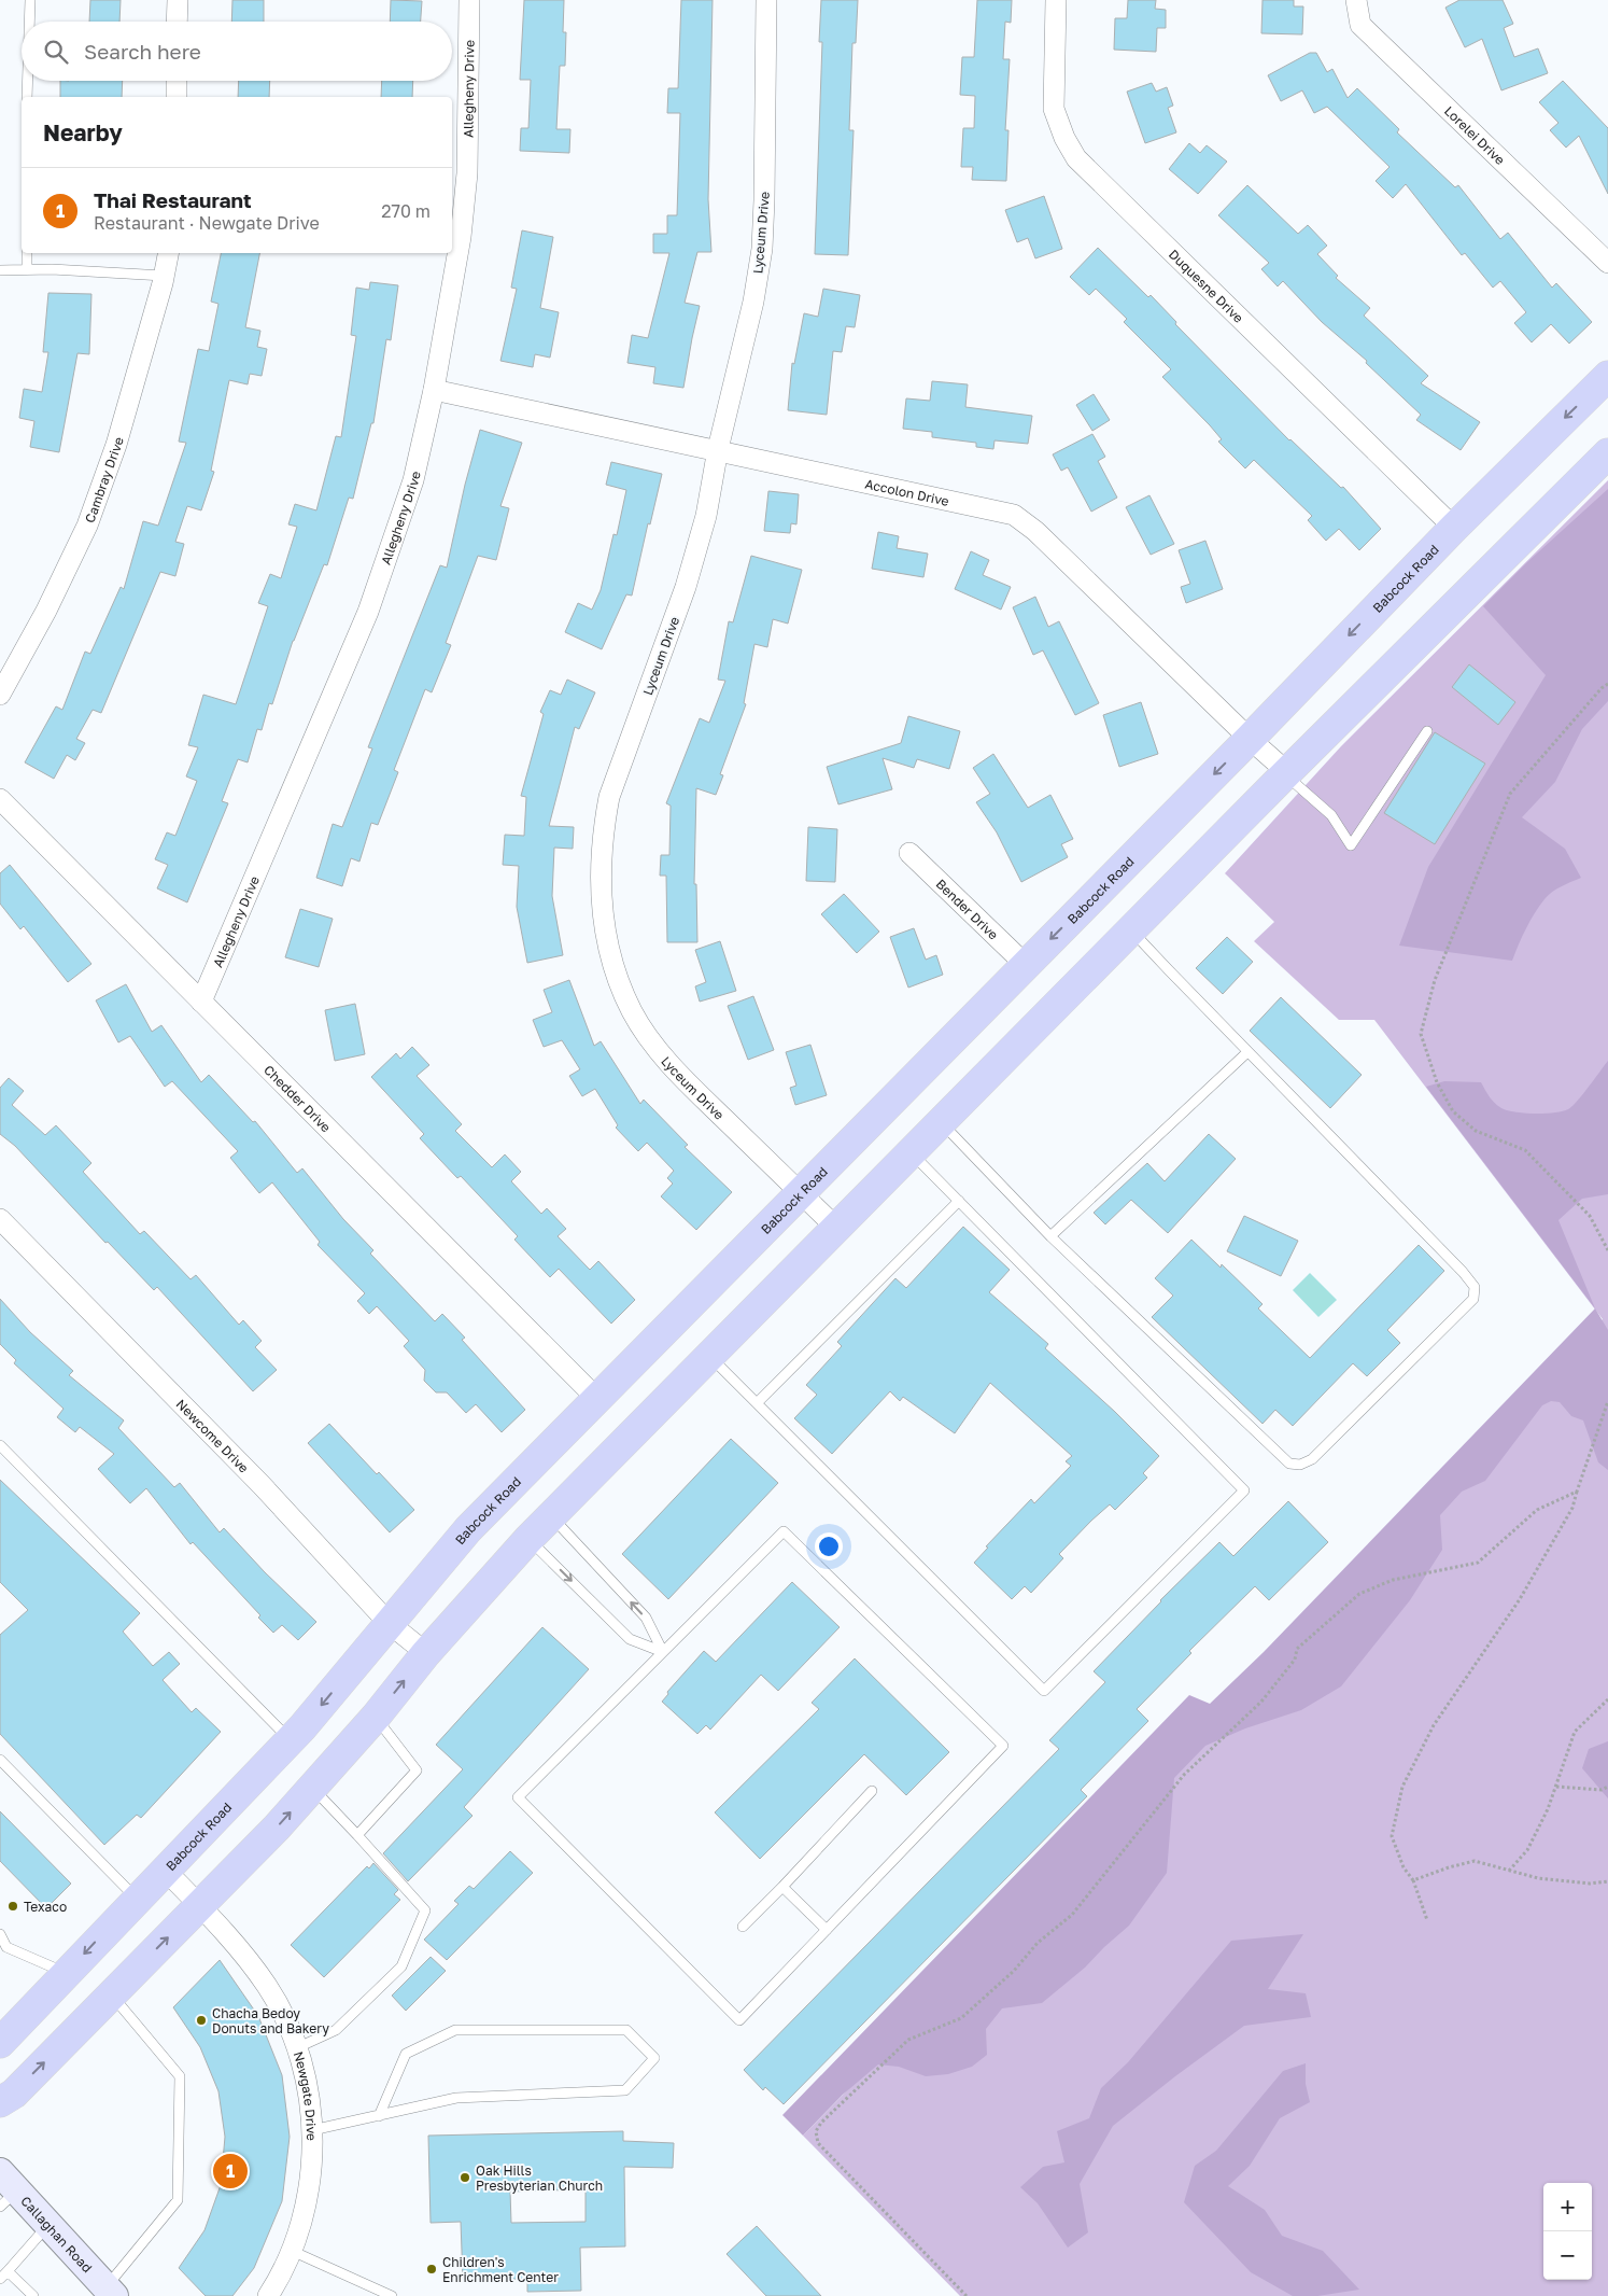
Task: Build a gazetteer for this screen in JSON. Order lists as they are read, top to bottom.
{
  "streets": {
    "main road": ["Babcock Road", "Callaghan Road"],
    "street": [
      "Allegheny Drive",
      "Lorelei Drive",
      "Lyceum Drive",
      "Duquesne Drive",
      "Cambray Drive",
      "Accolon Drive",
      "Bender Drive",
      "Chedder Drive",
      "Newcome Drive",
      "Newgate Drive"
    ]
  },
  "crossings": [
    ["Allegheny Drive", "Accolon Drive"],
    ["Allegheny Drive", "Chedder Drive"],
    ["Lyceum Drive", "Accolon Drive"],
    ["Lyceum Drive", "Babcock Road"],
    ["Duquesne Drive", "Babcock Road"],
    ["Accolon Drive", "Babcock Road"],
    ["Babcock Road", "Bender Drive"],
    ["Babcock Road", "Chedder Drive"],
    ["Babcock Road", "Newcome Drive"],
    ["Babcock Road", "Newgate Drive"]
  ],
  "places": [
    "Texaco",
    "Chacha Bedoy Donuts and Bakery",
    "Oak Hills Presbyterian Church",
    "Children's Enrichment Center"
  ],
  "page": {
    "search": "Search here",
    "heading": "Nearby",
    "list": [
      {
        "mark": "1",
        "name": "Thai Restaurant",
        "note": "Restaurant · Newgate Drive",
        "value": "270 m"
      }
    ],
    "pins": "1",
    "map_buttons": ["+", "−"]
  }
}
